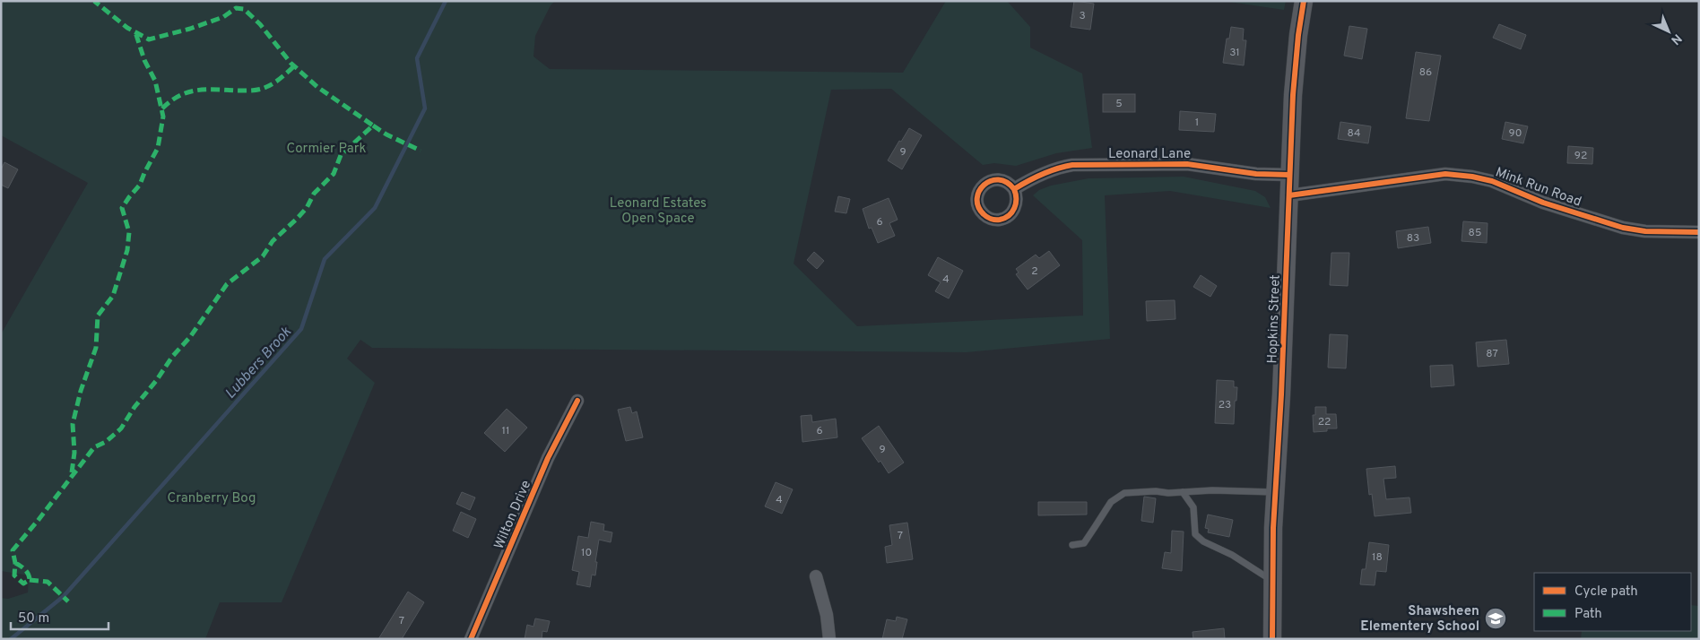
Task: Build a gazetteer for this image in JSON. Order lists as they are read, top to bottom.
{
  "streets": {
    "street": [
      "Leonard Lane",
      "Mink Run Road",
      "Hopkins Street",
      "Wilton Drive"
    ]
  },
  "crossings": [
    ["Leonard Lane", "Hopkins Street"],
    ["Mink Run Road", "Hopkins Street"]
  ],
  "water": ["Lubbers Brook"],
  "parks": ["Cormier Park", "Leonard Estates Open Space", "Cranberry Bog"],
  "places": {
    "school or university": ["Shawsheen Elementery School"]
  },
  "house_numbers": [
    "3",
    "31",
    "86",
    "5",
    "1",
    "84",
    "90",
    "9",
    "92",
    "6",
    "85",
    "83",
    "2",
    "4",
    "87",
    "23",
    "22",
    "11",
    "6",
    "9",
    "4",
    "7",
    "10",
    "18",
    "7"
  ],
  "legend": ["Cycle path", "Path"],
  "scale_bar": "50 m",
  "north": "bottom right"
}
